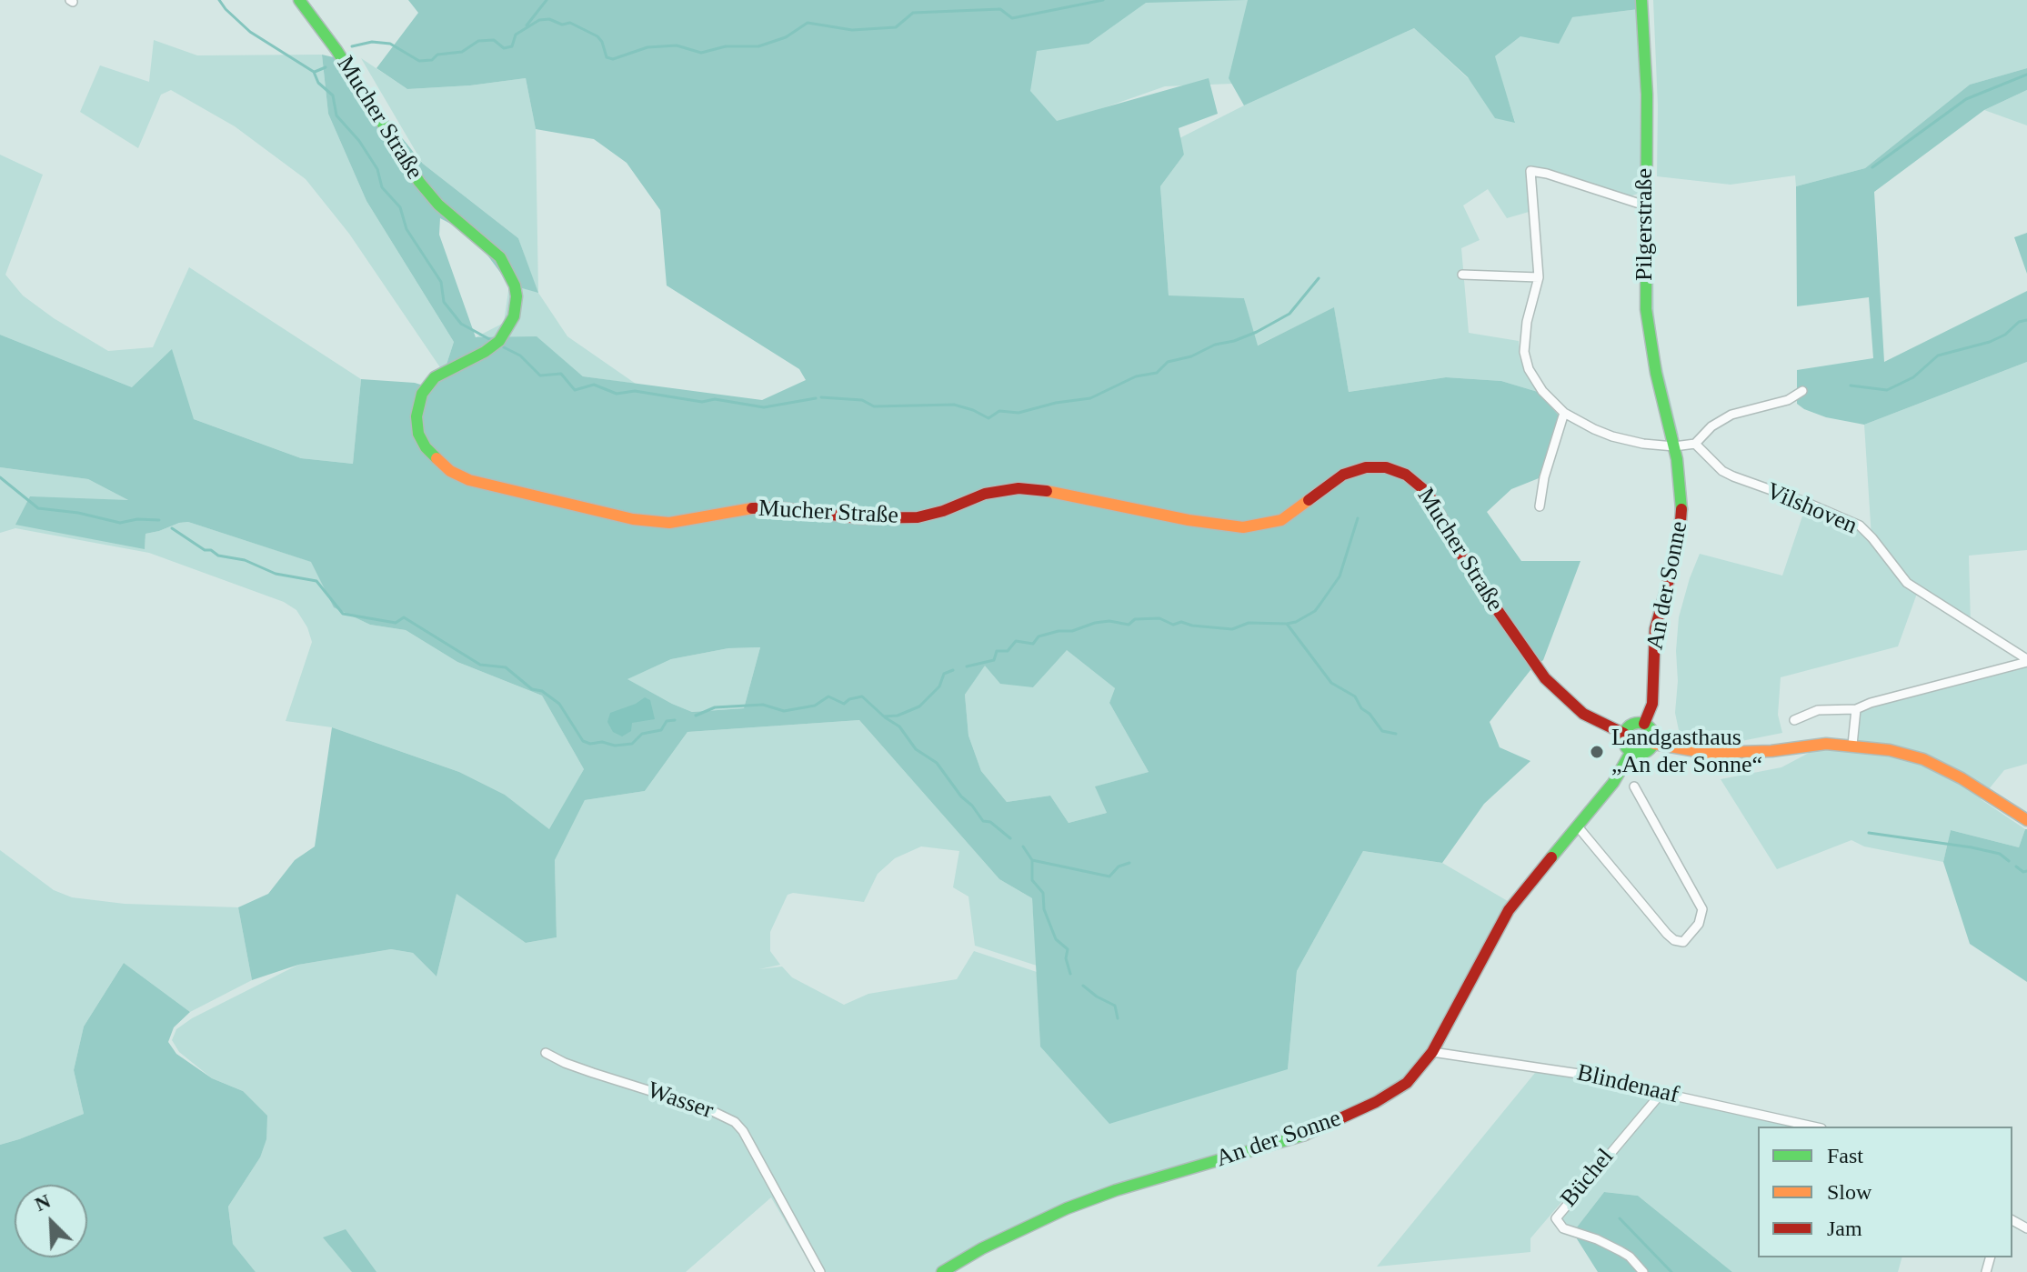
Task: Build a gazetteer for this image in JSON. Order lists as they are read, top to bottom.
{
  "streets": {
    "main road": ["Mucher Straße", "Pilgerstraße", "An der Sonne"],
    "street": [
      "Vilshoven",
      "Blindenaaf",
      "Wasser",
      "Büchel"
    ]
  },
  "crossings": [
    ["Mucher Straße", "An der Sonne"],
    ["Pilgerstraße", "An der Sonne"],
    ["An der Sonne", "Blindenaaf"],
    ["Blindenaaf", "Büchel"]
  ],
  "places": ["Landgasthaus „An der Sonne“"],
  "legend": ["Fast", "Slow", "Jam"],
  "north": "top left"
}
